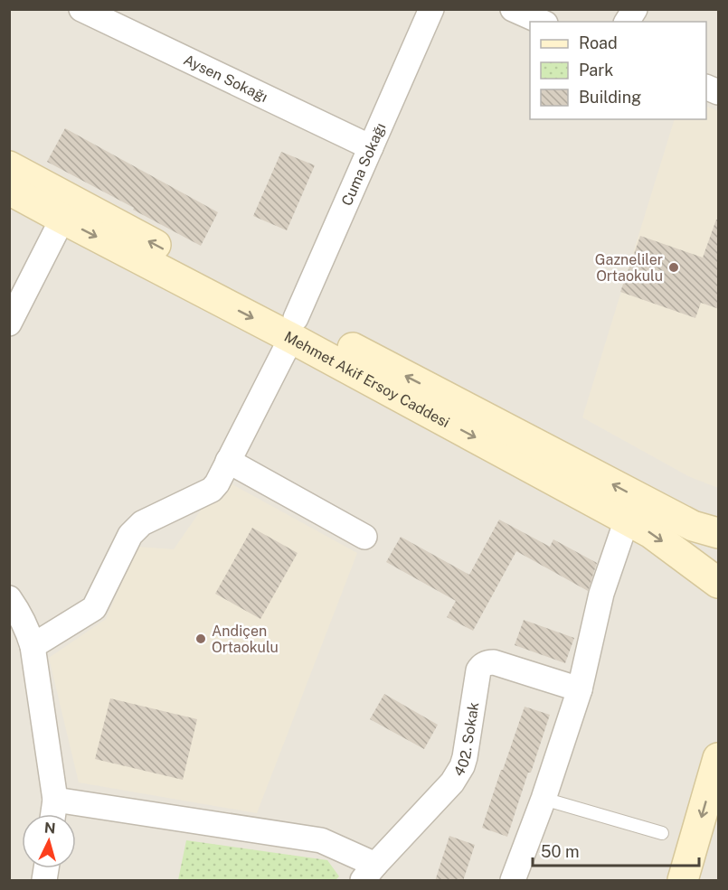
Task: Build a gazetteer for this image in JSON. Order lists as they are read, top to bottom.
{
  "streets": {
    "main road": ["Mehmet Akif Ersoy Caddesi"],
    "street": ["Aysen Sokağı", "Cuma Sokağı", "402. Sokak"]
  },
  "crossings": [
    ["Aysen Sokağı", "Cuma Sokağı"],
    ["Cuma Sokağı", "Mehmet Akif Ersoy Caddesi"]
  ],
  "places": ["Gazneliler Ortaokulu", "Andiçen Ortaokulu"],
  "legend": ["Road", "Park", "Building"],
  "scale_bar": "50 m",
  "north": "top"
}
